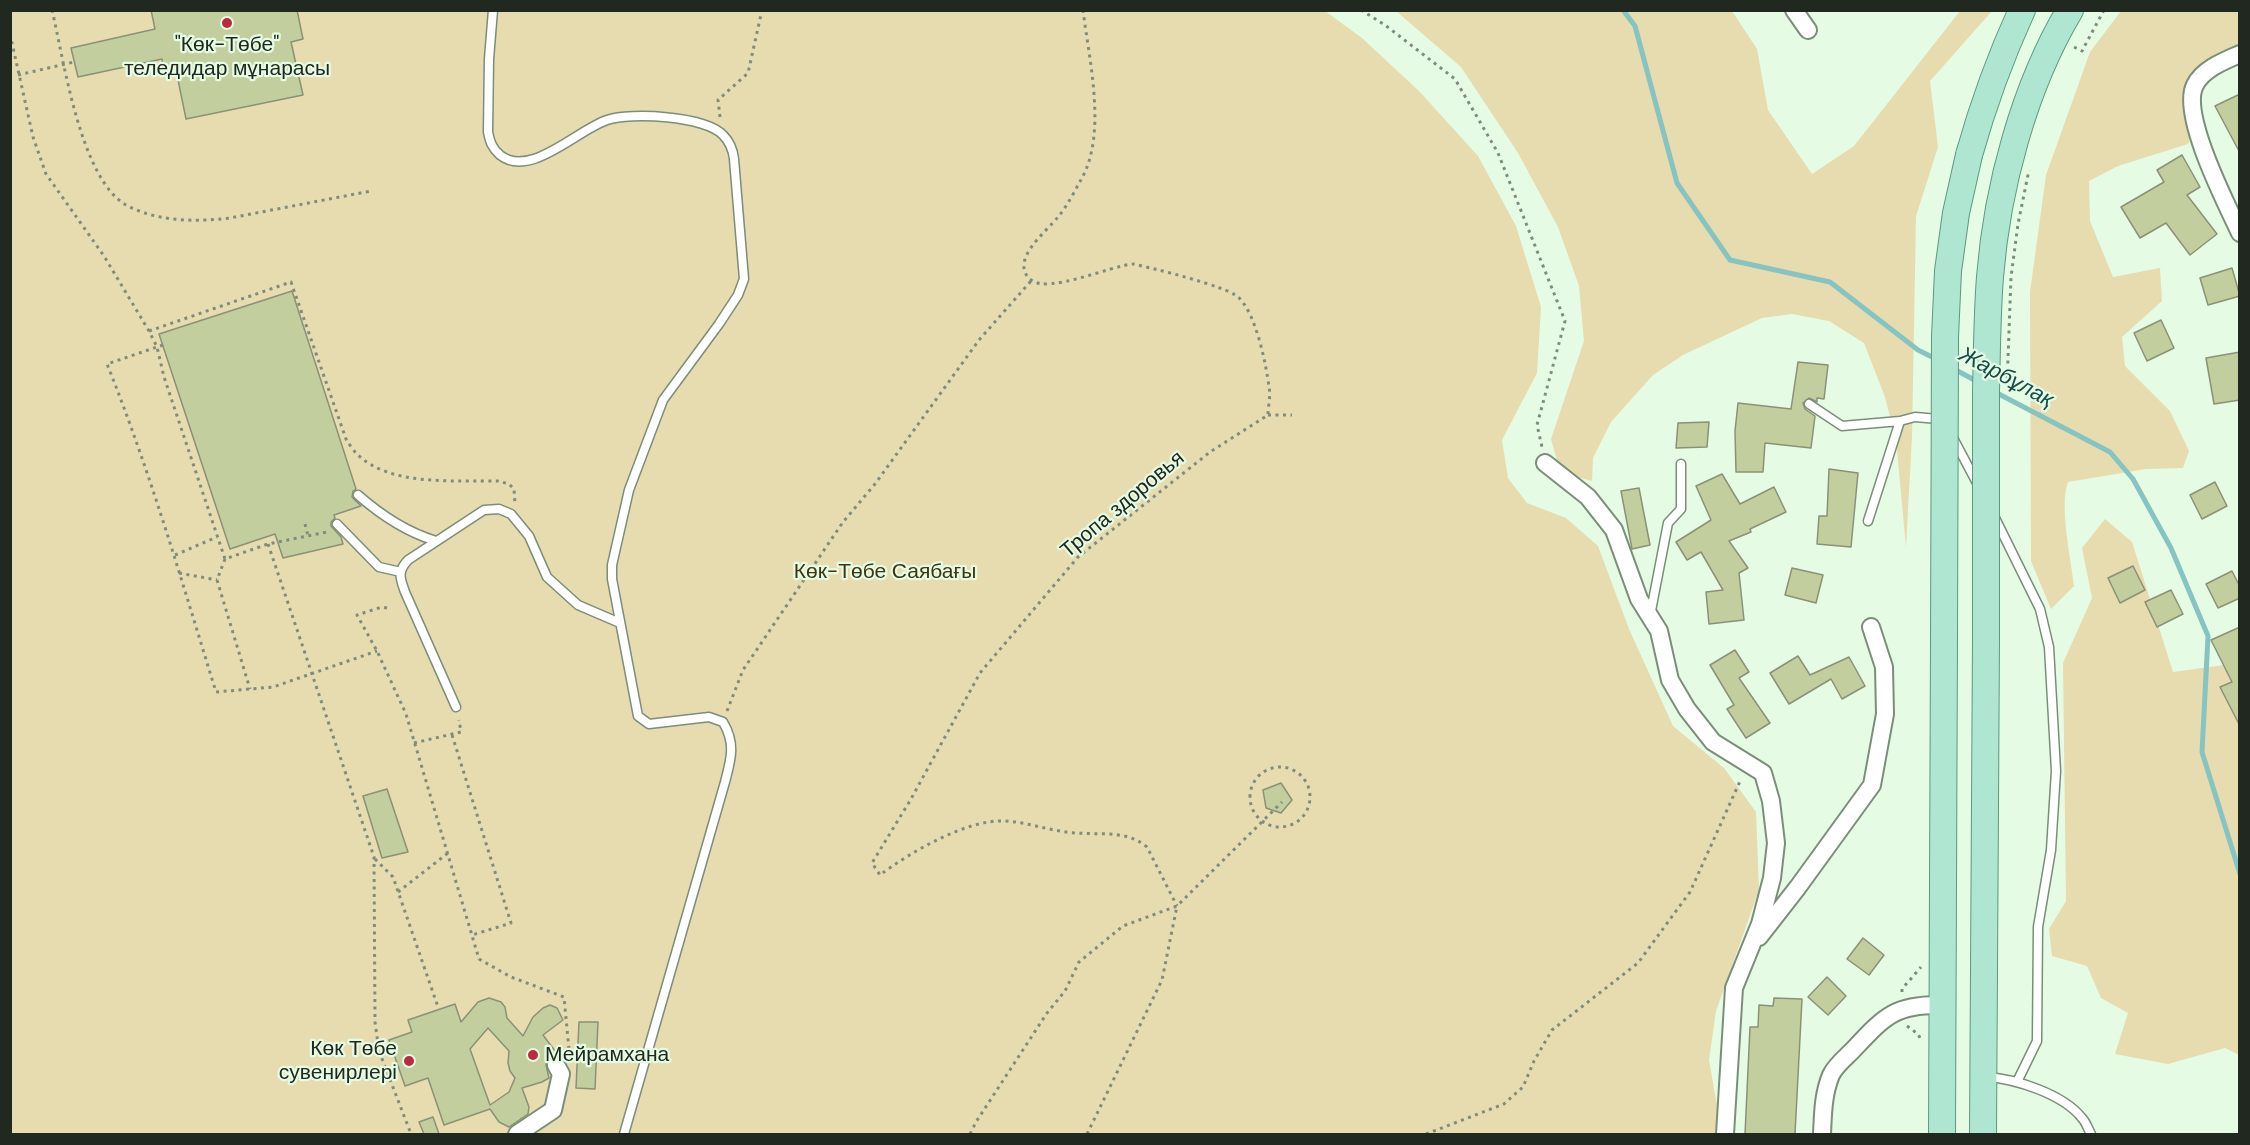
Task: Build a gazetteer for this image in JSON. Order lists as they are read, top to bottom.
{
  "streets": {
    "path": ["Тропа здоровья"]
  },
  "water": ["Жарбұлақ"],
  "parks": ["Көк-Төбе Саябағы"],
  "places": ["\"Көк-Төбе\" теледидар мұнарасы", "Мейрамхана", "Көк Төбе сувенирлері"]
}
